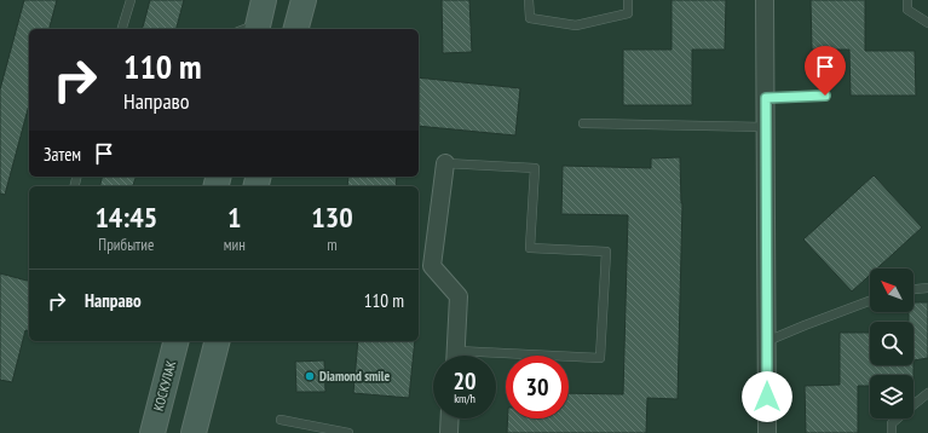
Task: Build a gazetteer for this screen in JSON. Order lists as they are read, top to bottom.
{
  "streets": {
    "street": ["КОСКУЛАК"]
  },
  "places": ["Diamond smile"],
  "north": "top left",
  "page": {
    "turn": ["110 m", "Направо"],
    "then": "Затем",
    "eta": [
      "14:45",
      "Прибытие",
      "1",
      "мин",
      "130",
      "m"
    ],
    "list": [
      {
        "name": "Направо",
        "value": "110 m"
      }
    ],
    "speed": "20 km/h",
    "limit": "30"
  }
}
